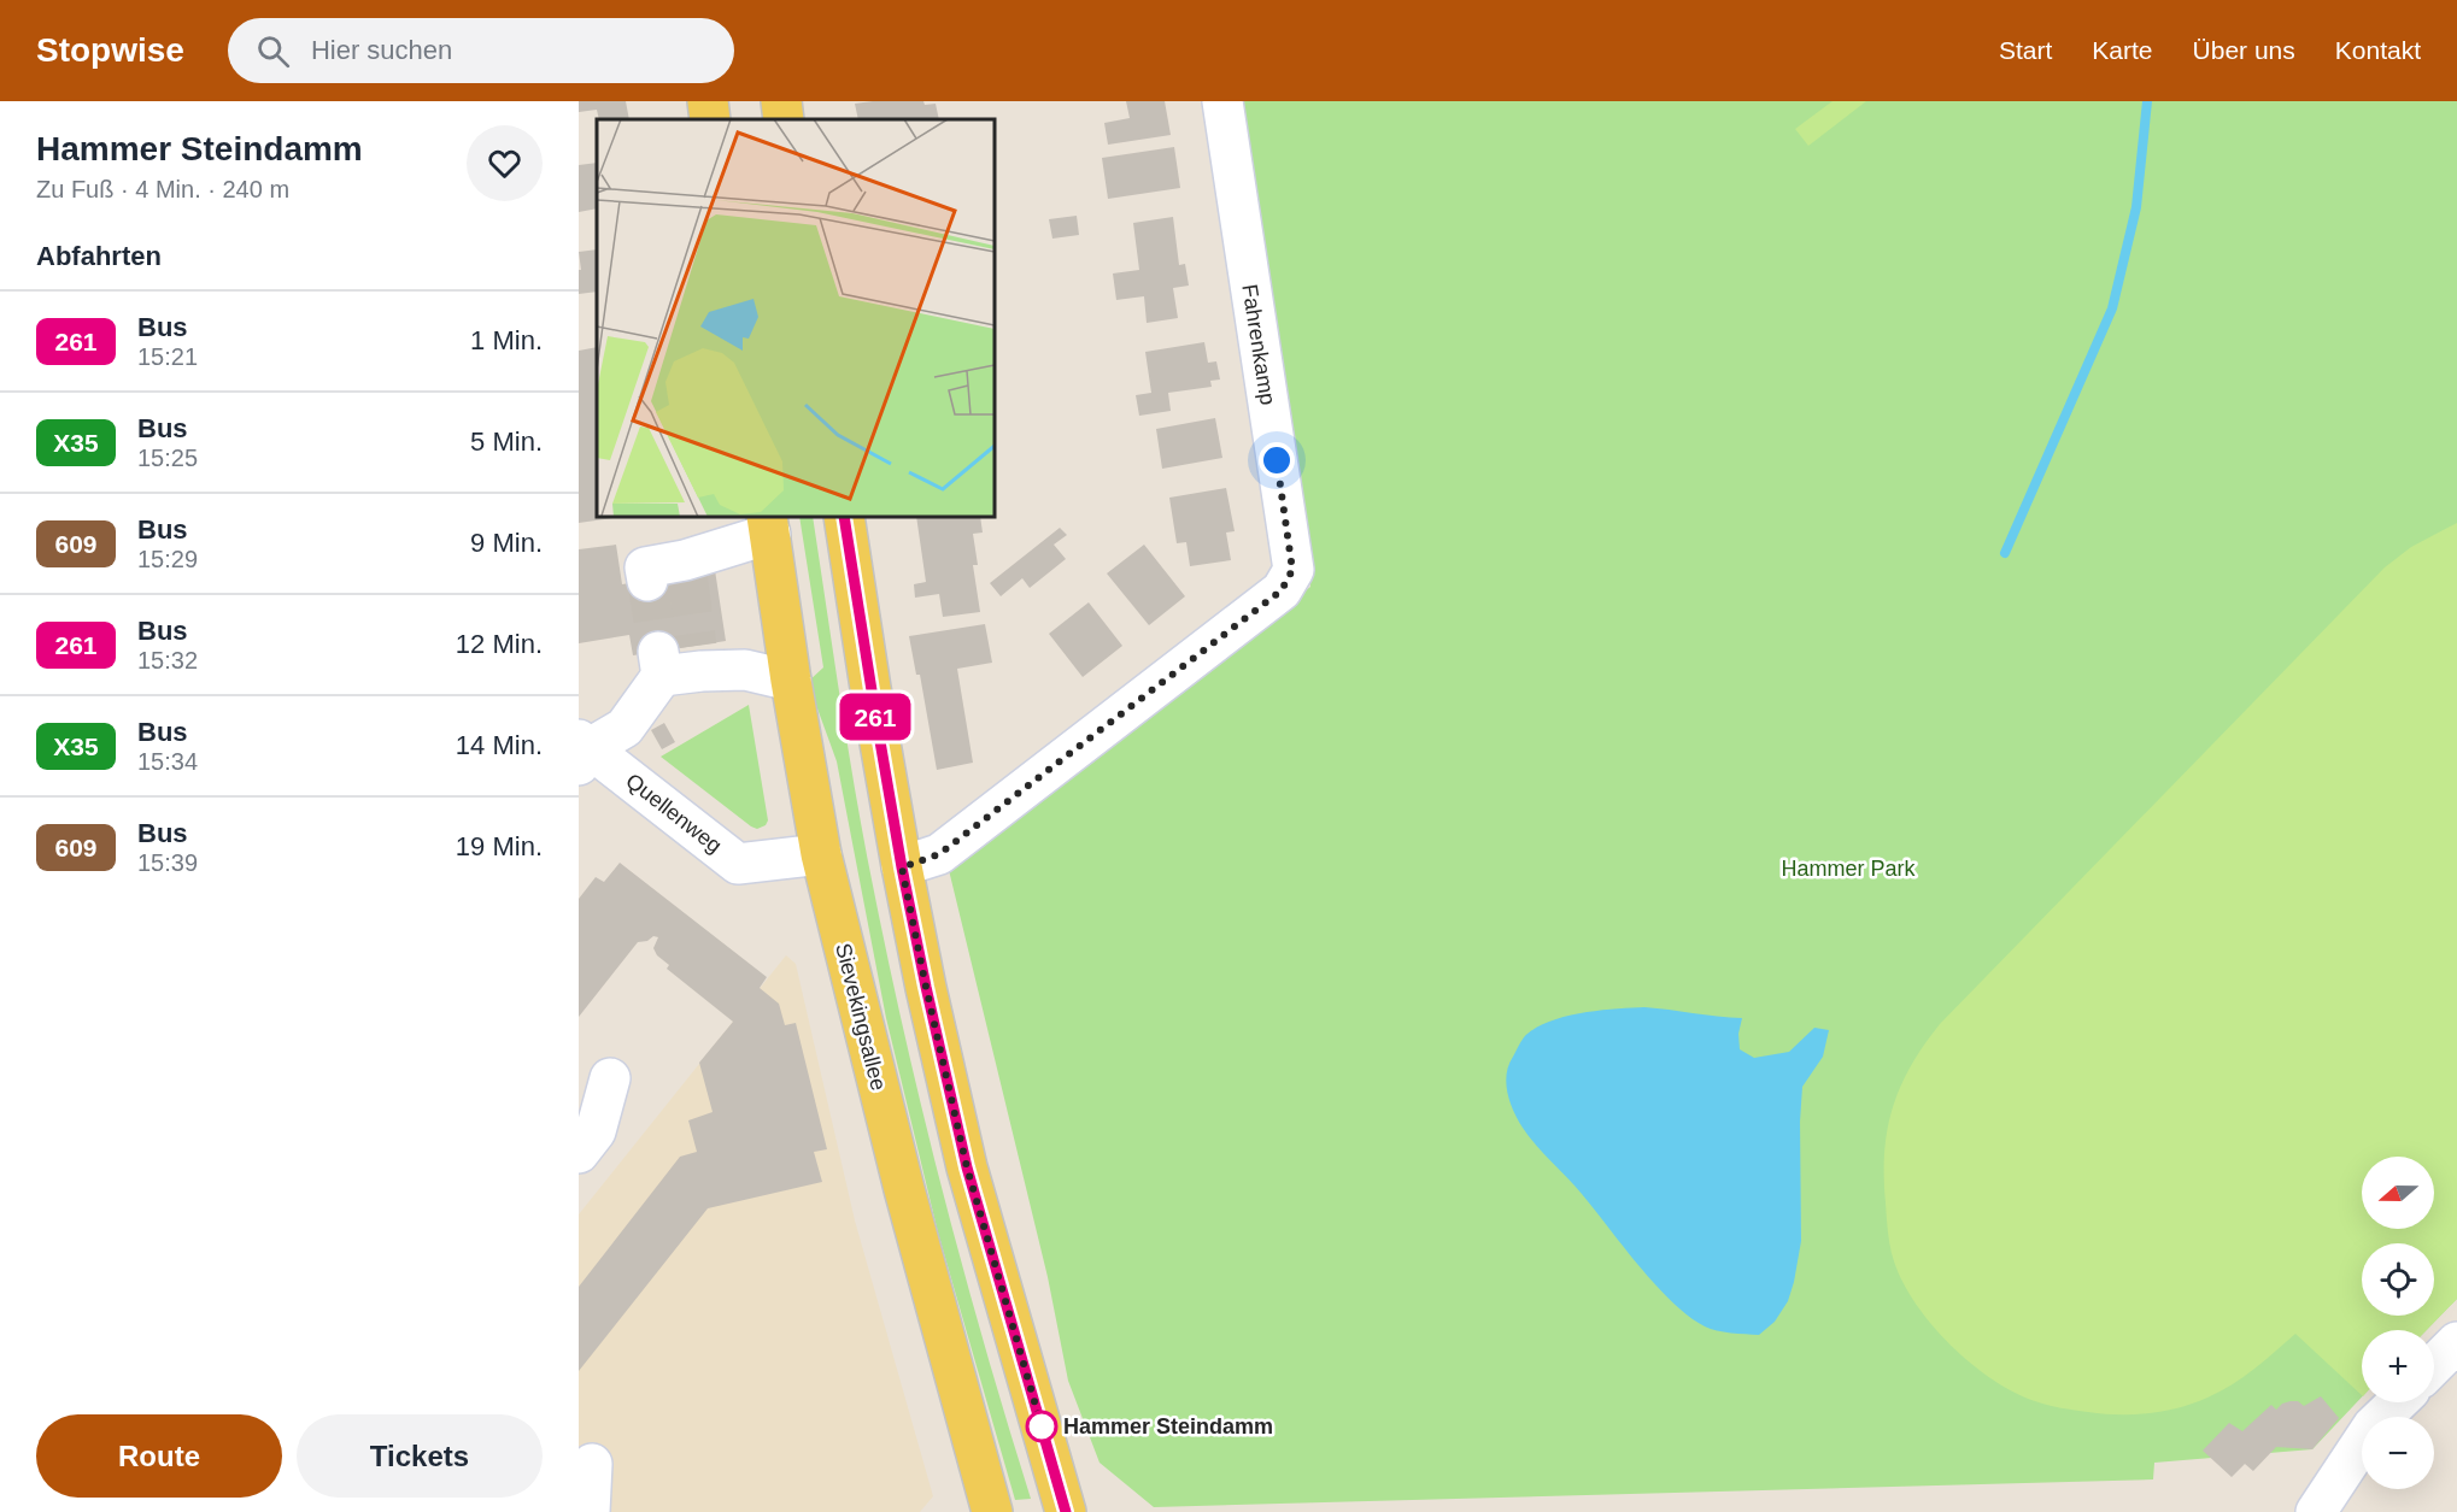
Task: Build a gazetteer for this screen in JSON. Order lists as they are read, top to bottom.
{
  "streets": {
    "main road": ["Sievekingsallee"],
    "street": ["Fahrenkamp", "Quellenweg"]
  },
  "crossings": [
    ["Quellenweg", "Sievekingsallee"]
  ],
  "parks": ["Hammer Park"],
  "places": ["Hammer Steindamm"],
  "lines": ["bus line 261"],
  "north": "left",
  "page": {
    "header": "Stopwise",
    "search": "Hier suchen",
    "nav": [
      "Start",
      "Karte",
      "Über uns",
      "Kontakt"
    ],
    "heading": [
      ["Hammer Steindamm", "Zu Fuß · 4 Min. · 240 m"],
      "Abfahrten"
    ],
    "on_map": "261",
    "list": [
      {
        "mark": "261",
        "name": "Bus",
        "note": "15:21",
        "value": "1 Min."
      },
      {
        "mark": "X35",
        "name": "Bus",
        "note": "15:25",
        "value": "5 Min."
      },
      {
        "mark": "609",
        "name": "Bus",
        "note": "15:29",
        "value": "9 Min."
      },
      {
        "mark": "261",
        "name": "Bus",
        "note": "15:32",
        "value": "12 Min."
      },
      {
        "mark": "X35",
        "name": "Bus",
        "note": "15:34",
        "value": "14 Min."
      },
      {
        "mark": "609",
        "name": "Bus",
        "note": "15:39",
        "value": "19 Min."
      }
    ],
    "map_buttons": ["+", "−"],
    "buttons": ["Route", "Tickets"]
  }
}
